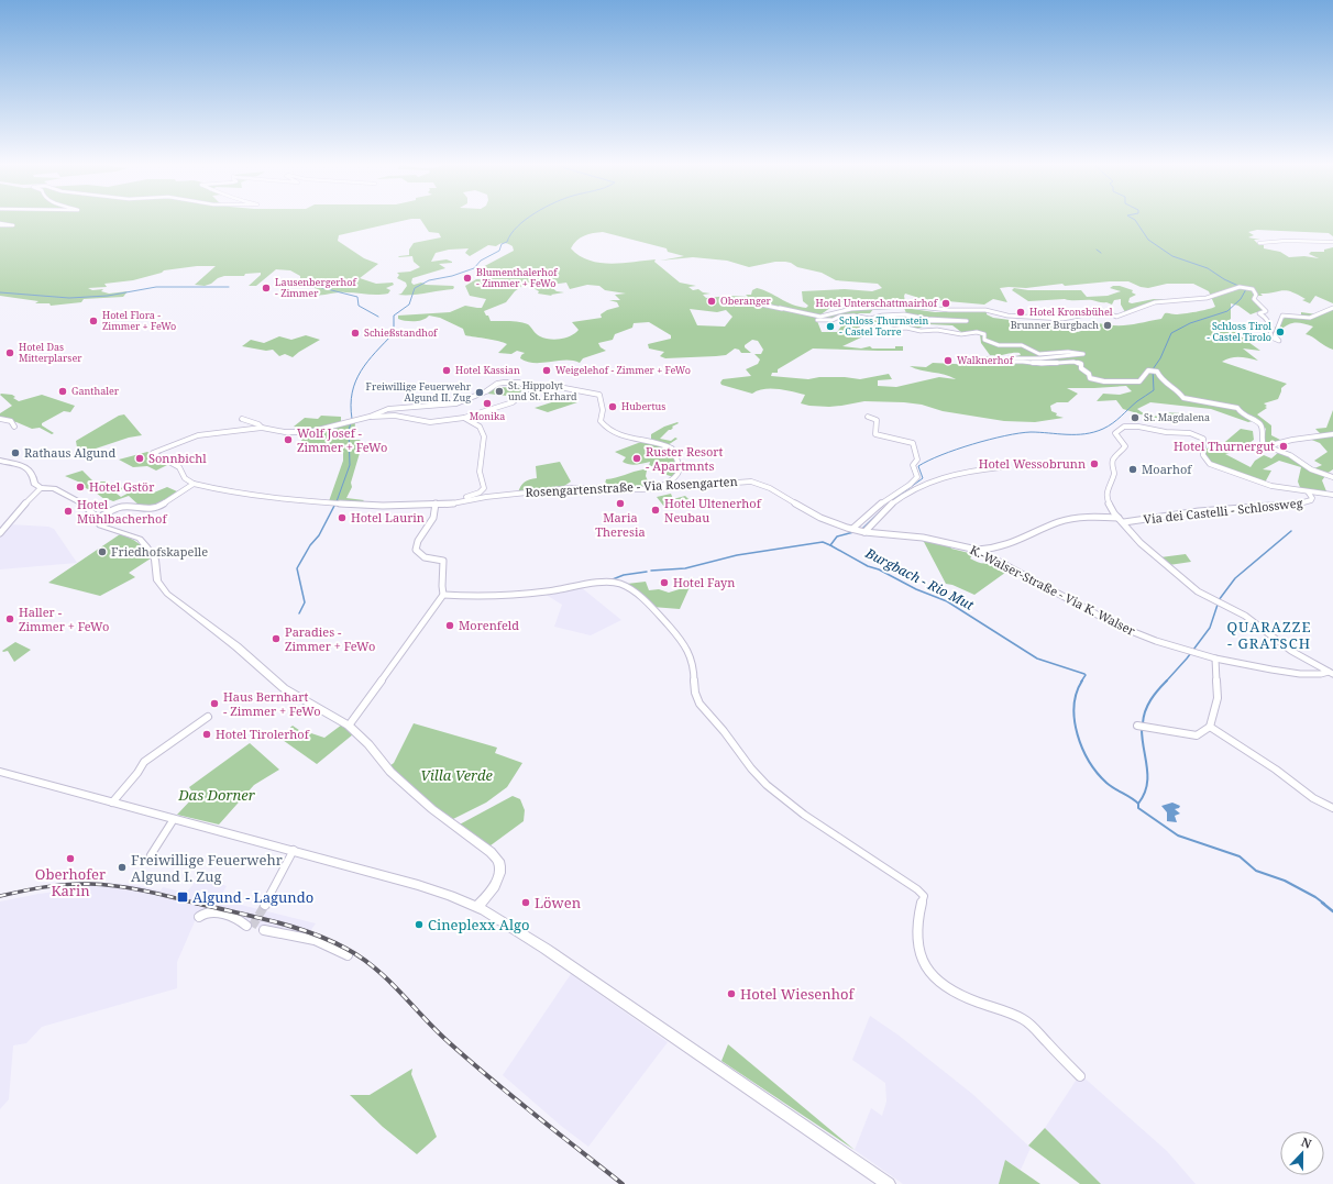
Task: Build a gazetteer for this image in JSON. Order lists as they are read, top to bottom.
{
  "streets": {
    "street": ["Rosengartenstraße - Via Rosengarten", "Via dei Castelli - Schlossweg", "K.-Walser-Straße - Via K. Walser"]
  },
  "crossings": [
    ["Rosengartenstraße - Via Rosengarten", "K.-Walser-Straße - Via K. Walser"]
  ],
  "districts": ["QUARAZZE - GRATSCH"],
  "water": ["Burgbach - Rio Mut"],
  "parks": ["Villa Verde", "Das Dorner"],
  "places": {
    "other": [
      "Blumenthalerhof - Zimmer + FeWo",
      "Lausenbergerhof - Zimmer",
      "Oberanger",
      "Hotel Unterschattmairhof",
      "Hotel Kronsbühel",
      "Hotel Flora - Zimmer + FeWo",
      "Brunner Burgbach",
      "Schloss Thurnstein - Castel Torre",
      "Schloss Tirol - Castel Tirolo",
      "Schießstandhof",
      "Hotel Das Mitterplarser",
      "Walknerhof",
      "Hotel Kassian",
      "Weigelehof - Zimmer + FeWo",
      "Ganthaler",
      "St. Hippolyt und St. Erhard",
      "Freiwillige Feuerwehr Algund II. Zug",
      "Monika",
      "Hubertus",
      "St. Magdalena",
      "Wolf Josef - Zimmer + FeWo",
      "Hotel Thurnergut",
      "Rathaus Algund",
      "Sonnbichl",
      "Ruster Resort - Apartmnts",
      "Hotel Wessobrunn",
      "Moarhof",
      "Hotel Gstör",
      "Maria Theresia",
      "Hotel Ultenerhof Neubau",
      "Hotel Mühlbacherhof",
      "Hotel Laurin",
      "Friedhofskapelle",
      "Hotel Fayn",
      "Haller - Zimmer + FeWo",
      "Morenfeld",
      "Paradies - Zimmer + FeWo",
      "Haus Bernhart - Zimmer + FeWo",
      "Hotel Tirolerhof",
      "Oberhofer Karin",
      "Freiwillige Feuerwehr Algund I. Zug",
      "Löwen",
      "Cineplexx Algo",
      "Hotel Wiesenhof"
    ],
    "transit": ["Algund - Lagundo"]
  },
  "north": "top"
}
